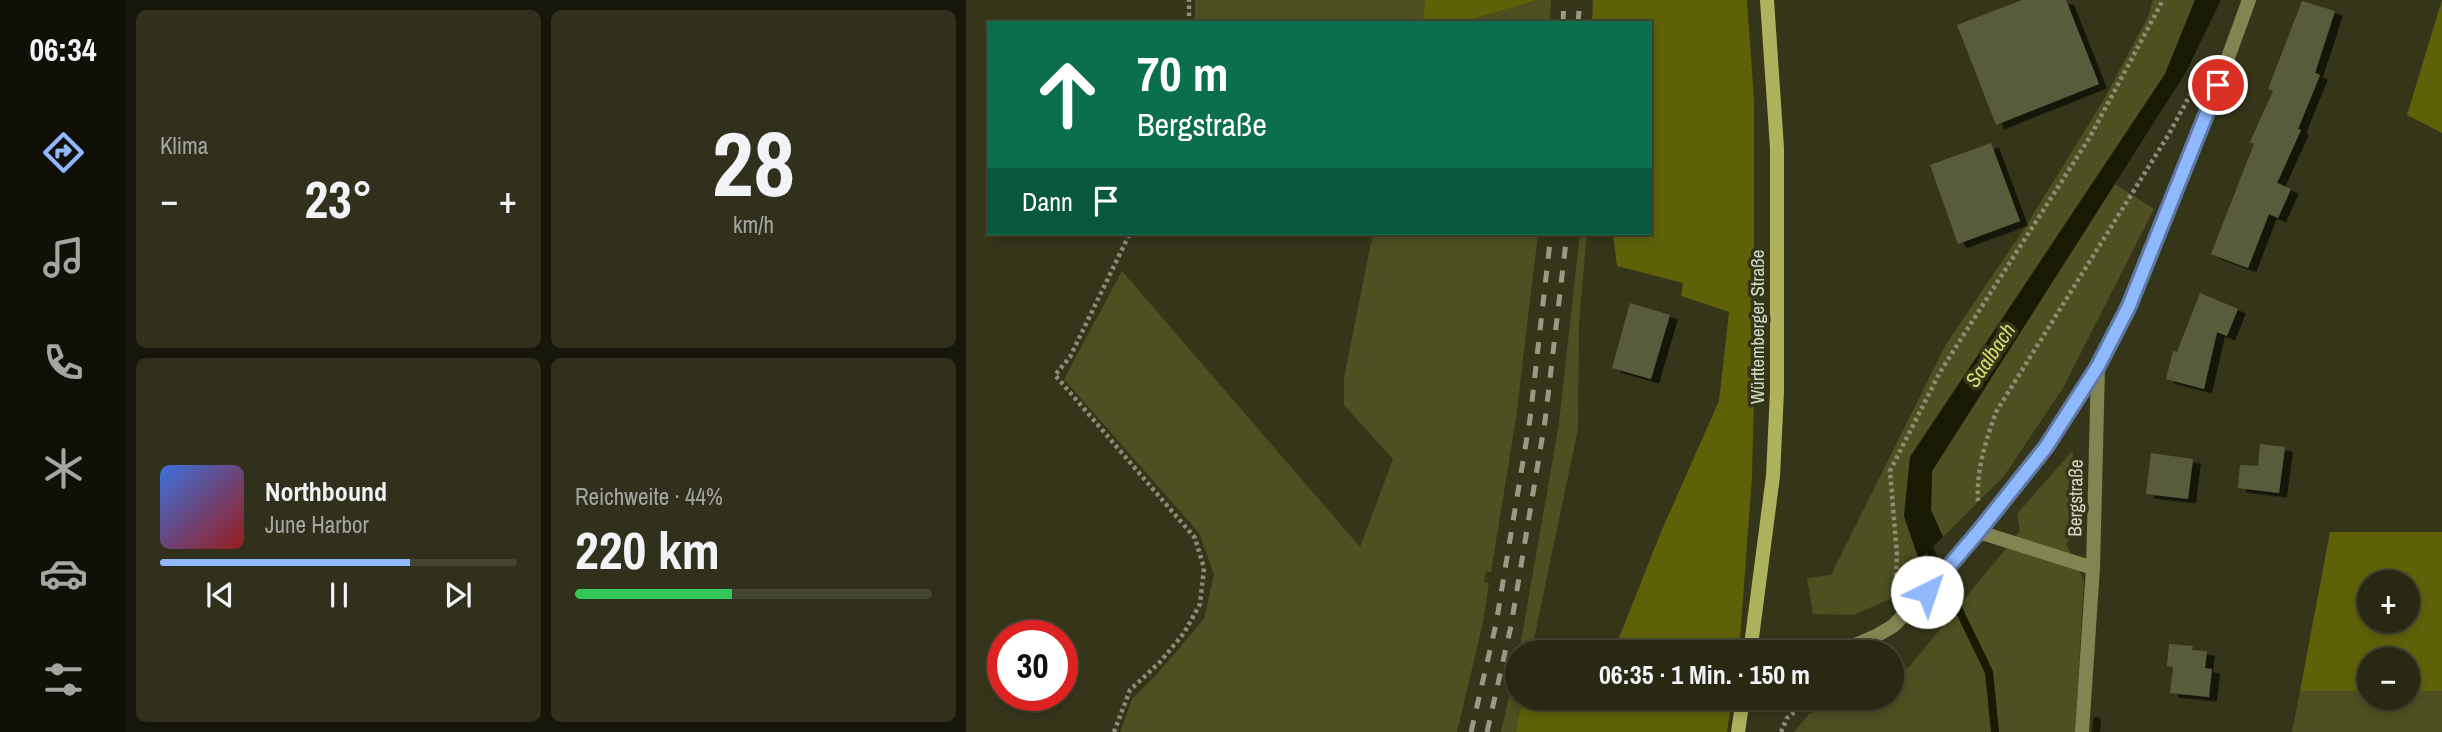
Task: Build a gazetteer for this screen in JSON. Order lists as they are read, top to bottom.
{
  "streets": {
    "main road": ["Württemberger Straße"],
    "street": ["Bergstraße"]
  },
  "water": ["Saalbach"],
  "page": {
    "tabs": "06:34",
    "tile": [
      "Klima",
      ["28", "km/h"],
      ["Reichweite · 44%", "220 km"]
    ],
    "turn": ["70 m", "Bergstraße"],
    "then": "Dann",
    "heat": ["−", "23°", "+"],
    "song": ["Northbound", "June Harbor"],
    "map_buttons": ["+", "−"],
    "limit": "30",
    "trip": "06:35 · 1 Min. · 150 m"
  }
}
